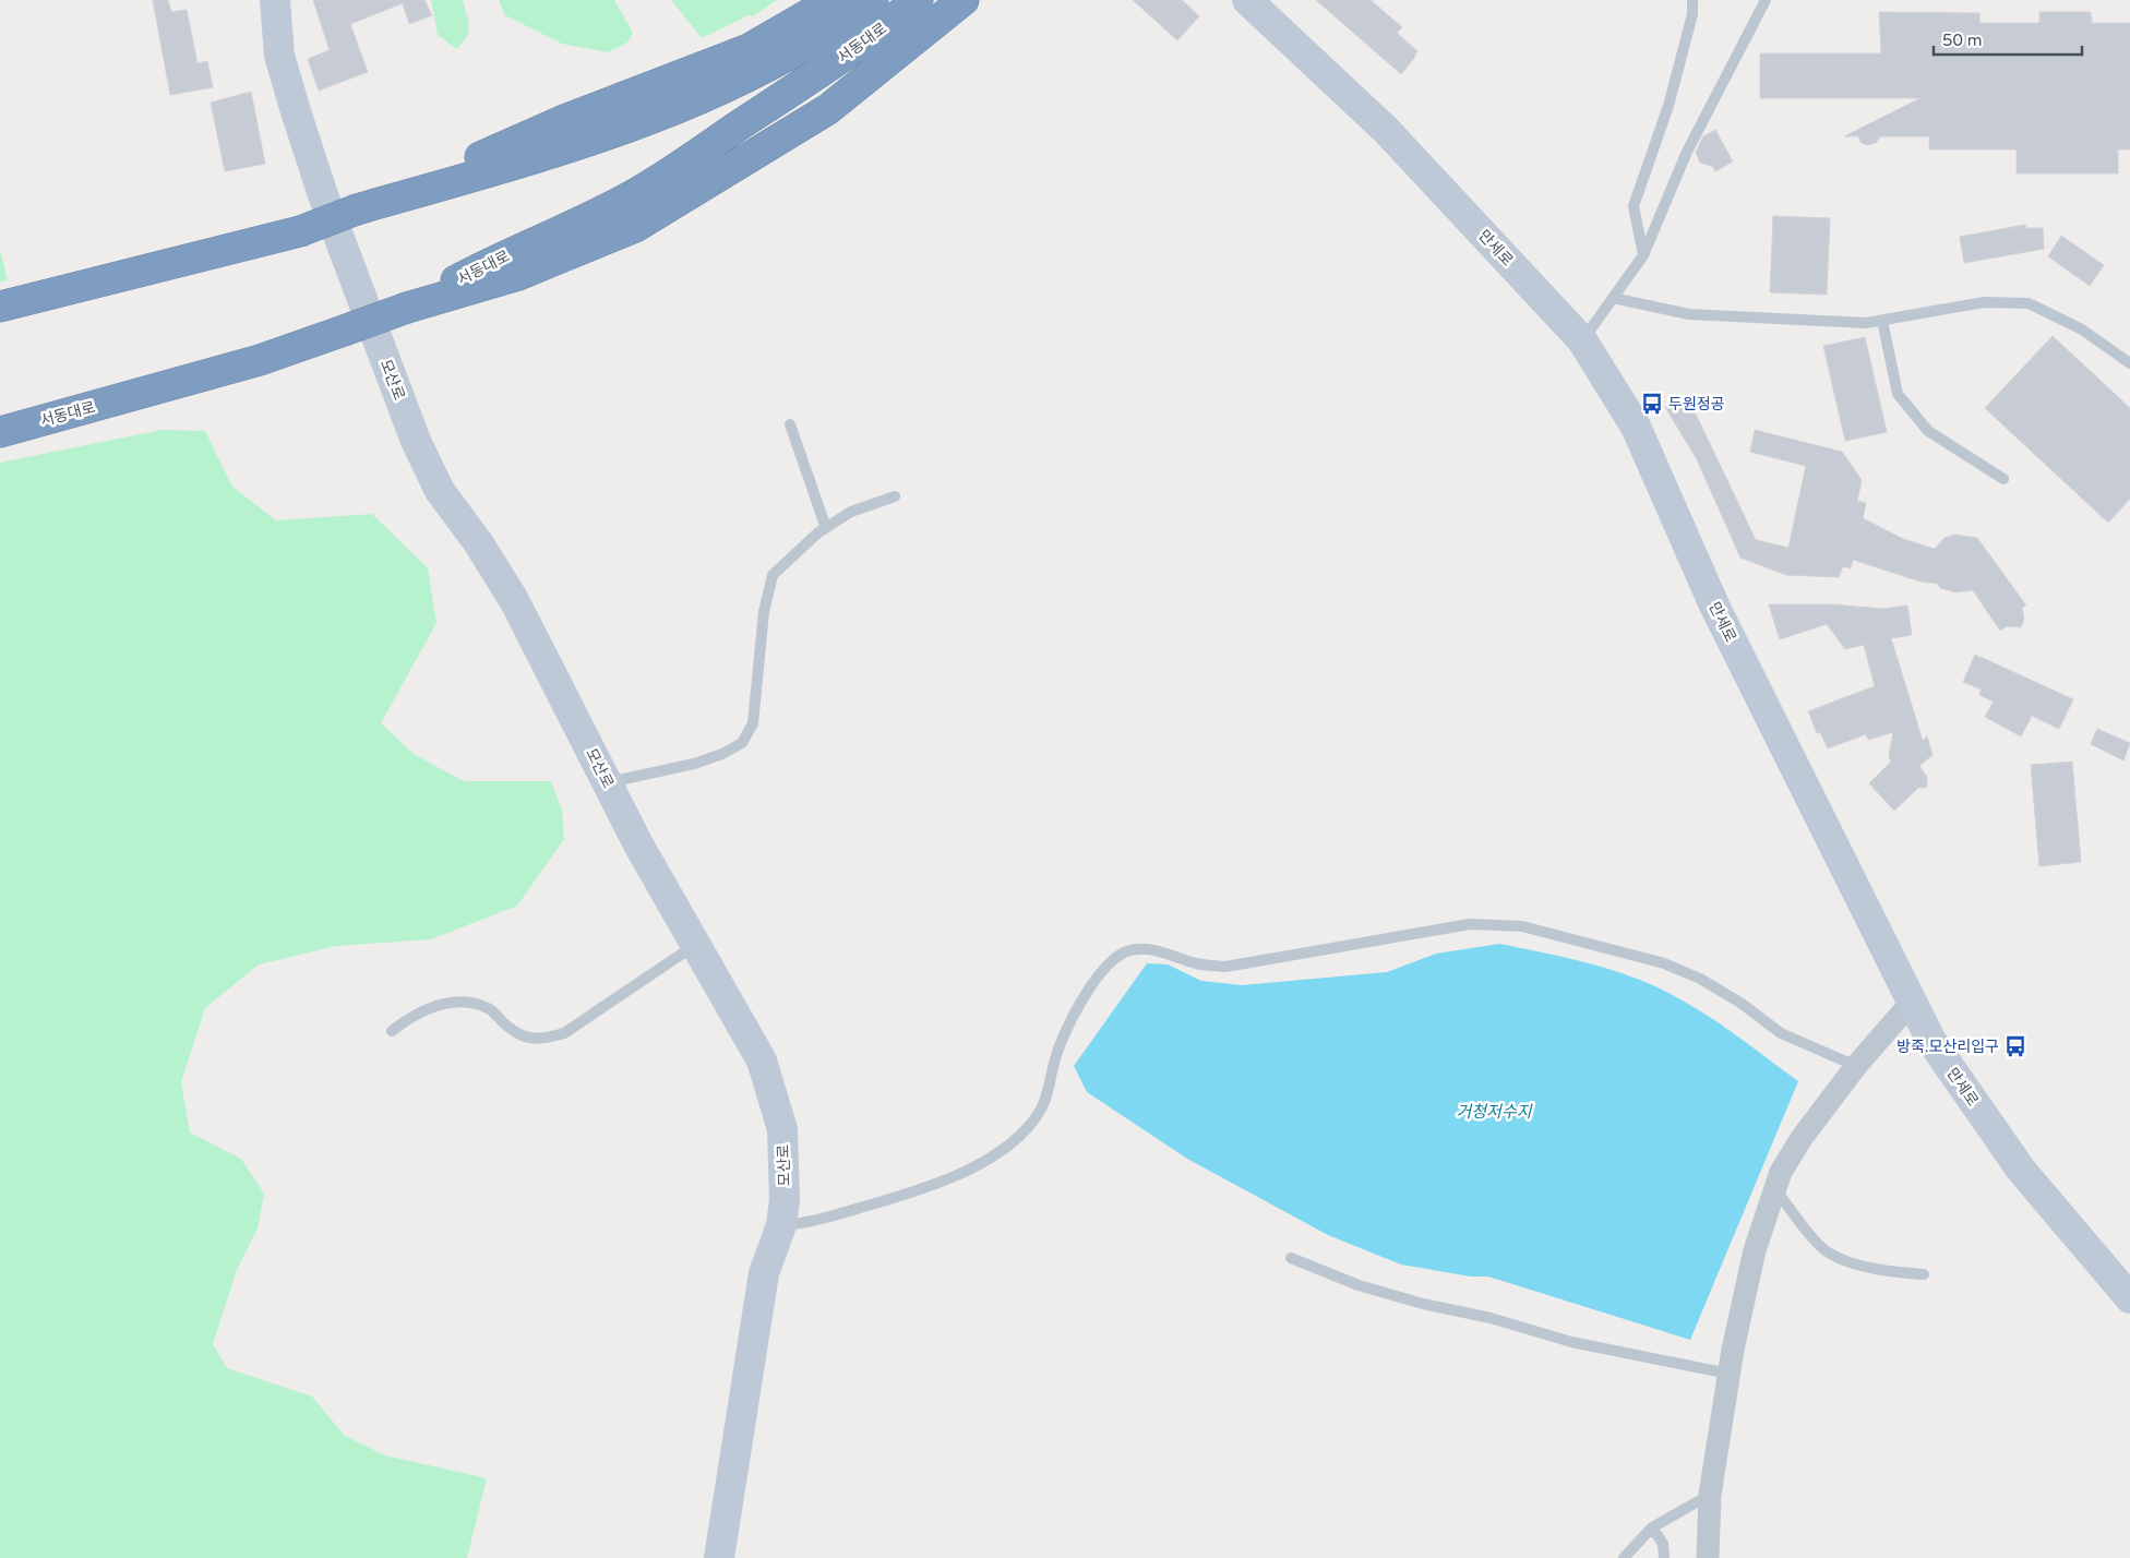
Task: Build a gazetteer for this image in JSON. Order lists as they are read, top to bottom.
{
  "streets": {
    "highway": ["서동대로"],
    "street": ["만세로", "모산로"]
  },
  "water": ["거청저수지"],
  "places": {
    "bus stop": ["두원정공", "방죽.모산리입구"]
  },
  "scale_bar": "50 m"
}
